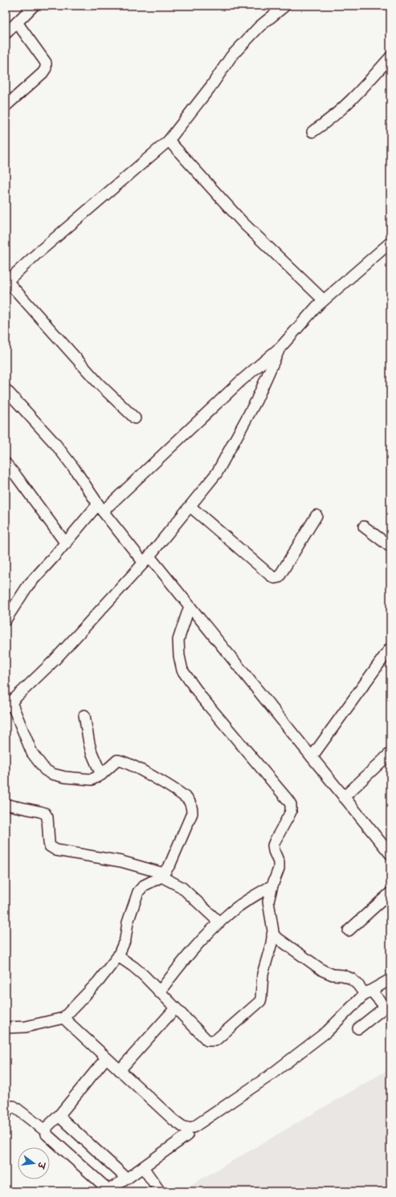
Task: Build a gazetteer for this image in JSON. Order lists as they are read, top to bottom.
{
  "north": "right"
}
